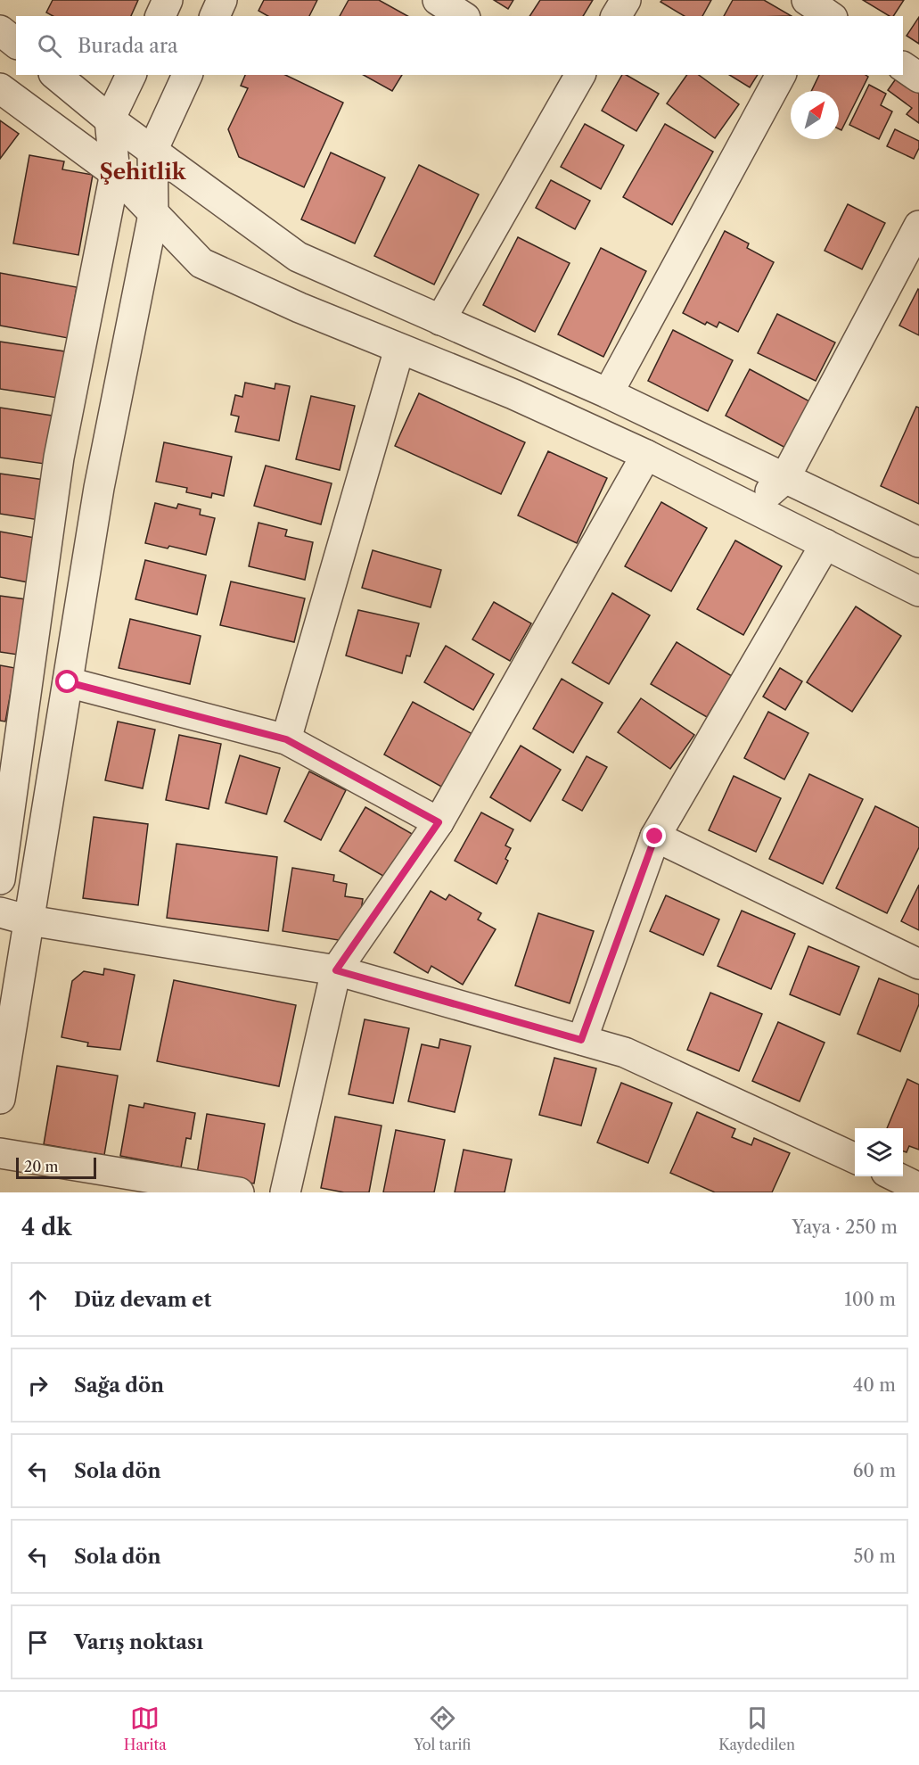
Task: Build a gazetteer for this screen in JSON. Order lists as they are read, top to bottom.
{
  "districts": ["Şehitlik"],
  "scale_bar": "20 m",
  "north": "top right",
  "page": {
    "search": "Burada ara",
    "scale": "20 m",
    "heading": ["4 dk", "Yaya · 250 m"],
    "list": [
      ["Düz devam et", "100 m"],
      ["Sağa dön", "40 m"],
      ["Sola dön", "60 m"],
      ["Sola dön", "50 m"],
      "Varış noktası"
    ],
    "nav": ["Harita", "Yol tarifi", "Kaydedilen"]
  }
}
